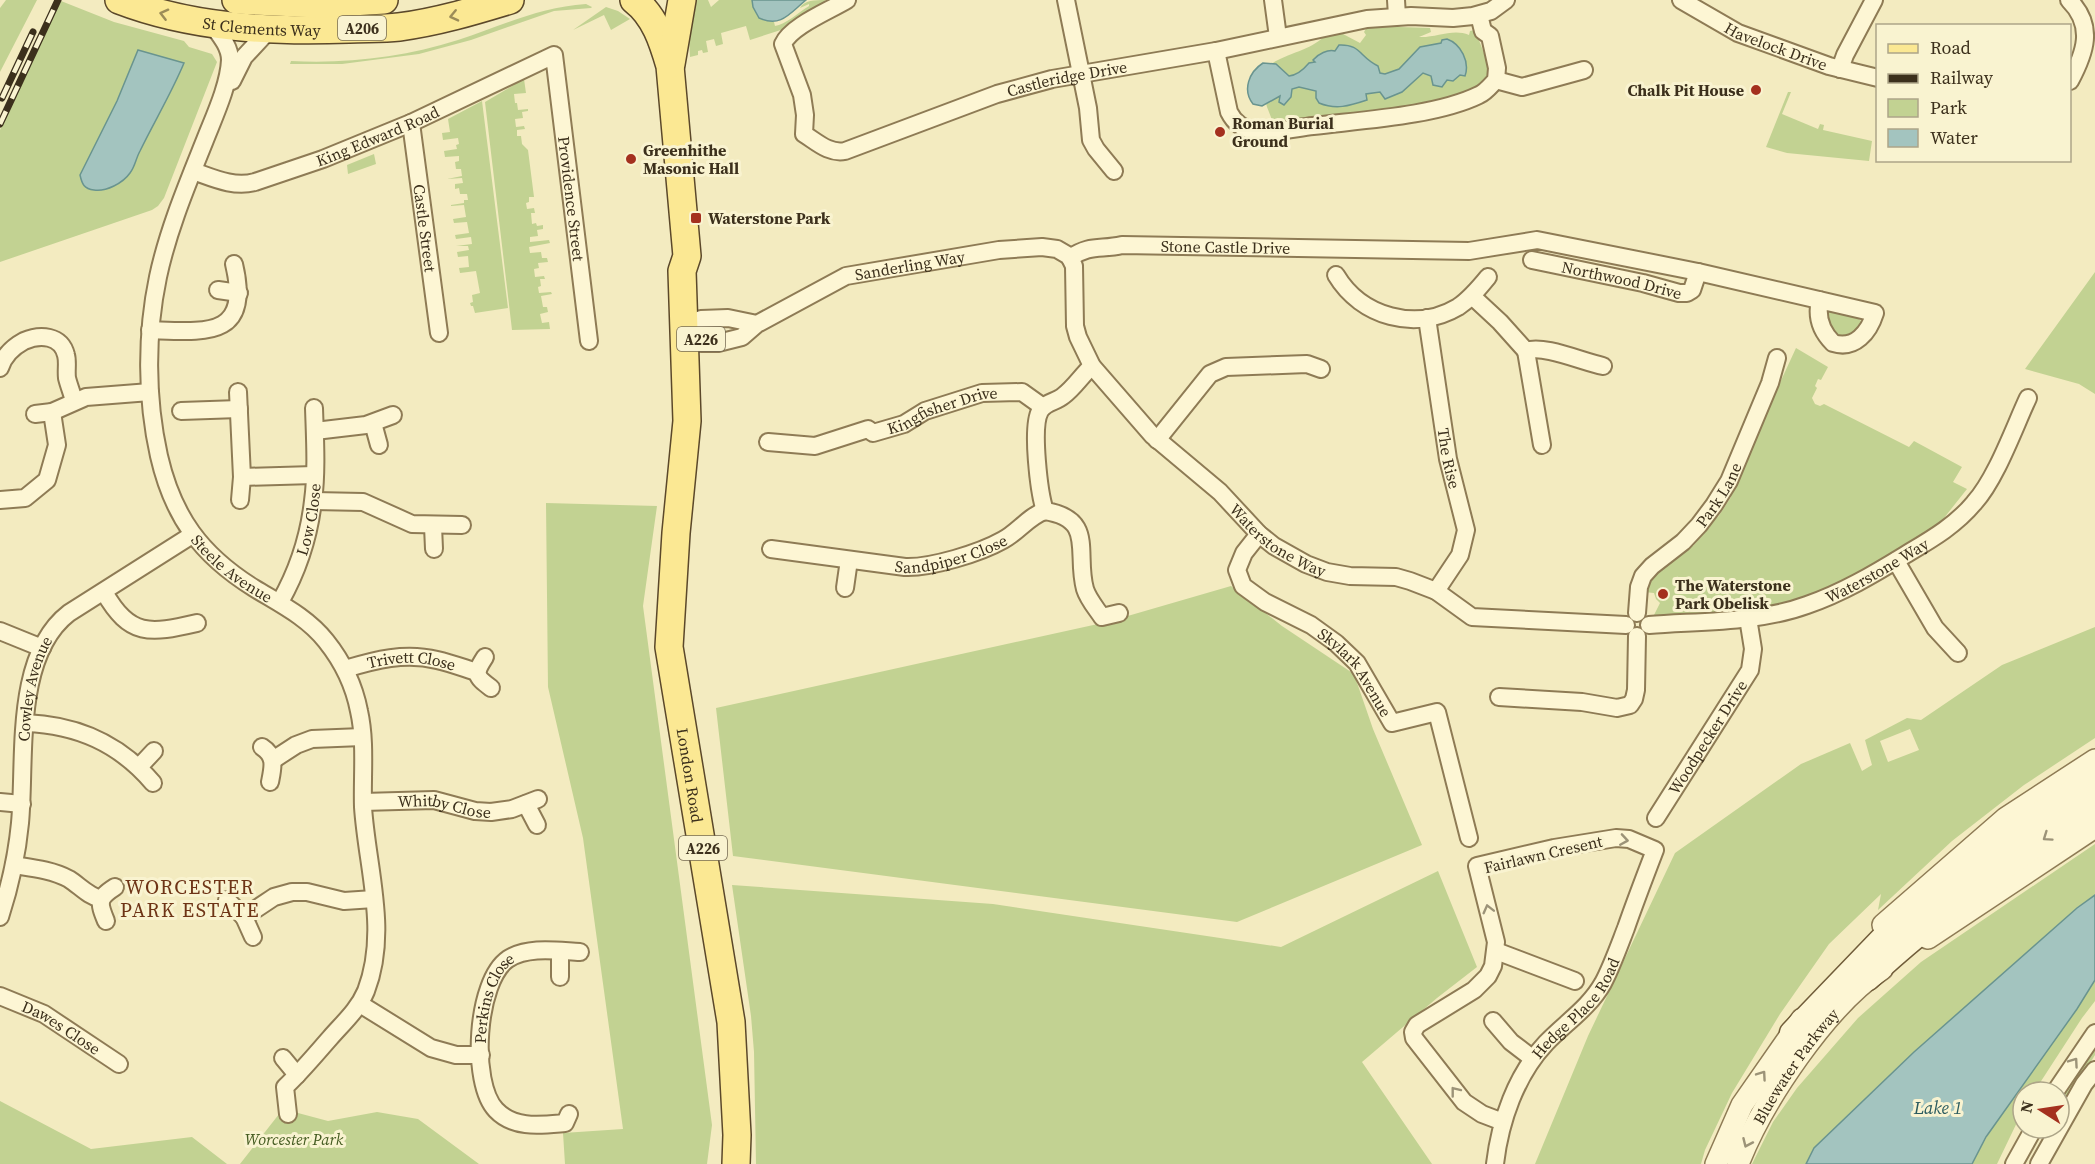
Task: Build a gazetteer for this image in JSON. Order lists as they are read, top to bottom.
{
  "streets": {
    "main road": [
      "St Clements Way",
      "A206",
      "A226",
      "London Road"
    ],
    "street": [
      "Havelock Drive",
      "Castleridge Drive",
      "King Edward Road",
      "Providence Street",
      "Castle Street",
      "Stone Castle Drive",
      "Sanderling Way",
      "Northwood Drive",
      "Kingfisher Drive",
      "The Rise",
      "Park Lane",
      "Low Close",
      "Waterstone Way",
      "Sandpiper Close",
      "Steele Avenue",
      "Trivett Close",
      "Skylark Avenue",
      "Cowley Avenue",
      "Woodpecker Drive",
      "Whitby Close",
      "Fairlawn Cresent",
      "Perkins Close",
      "Hedge Place Road",
      "Dawes Close",
      "Bluewater Parkway"
    ]
  },
  "crossings": [
    ["St Clements Way", "Steele Avenue"],
    ["King Edward Road", "Providence Street"],
    ["King Edward Road", "Castle Street"],
    ["King Edward Road", "Steele Avenue"],
    ["Stone Castle Drive", "Sanderling Way"],
    ["Stone Castle Drive", "Northwood Drive"],
    ["Stone Castle Drive", "Waterstone Way"],
    ["Sanderling Way", "Waterstone Way"],
    ["Sanderling Way", "London Road"],
    ["The Rise", "Waterstone Way"],
    ["Park Lane", "Waterstone Way"],
    ["Low Close", "Steele Avenue"],
    ["Waterstone Way", "Skylark Avenue"],
    ["Waterstone Way", "Woodpecker Drive"],
    ["Steele Avenue", "Trivett Close"],
    ["Steele Avenue", "Cowley Avenue"],
    ["Steele Avenue", "Whitby Close"],
    ["Steele Avenue", "Perkins Close"],
    ["Fairlawn Cresent", "Hedge Place Road"]
  ],
  "districts": ["WORCESTER PARK ESTATE"],
  "water": ["Lake 1"],
  "parks": ["Worcester Park"],
  "places": {
    "other": [
      "Chalk Pit House",
      "Roman Burial Ground",
      "Greenhithe Masonic Hall",
      "The Waterstone Park Obelisk"
    ],
    "transit": ["Waterstone Park"]
  },
  "legend": [
    "Road",
    "Railway",
    "Park",
    "Water"
  ],
  "north": "left"
}
